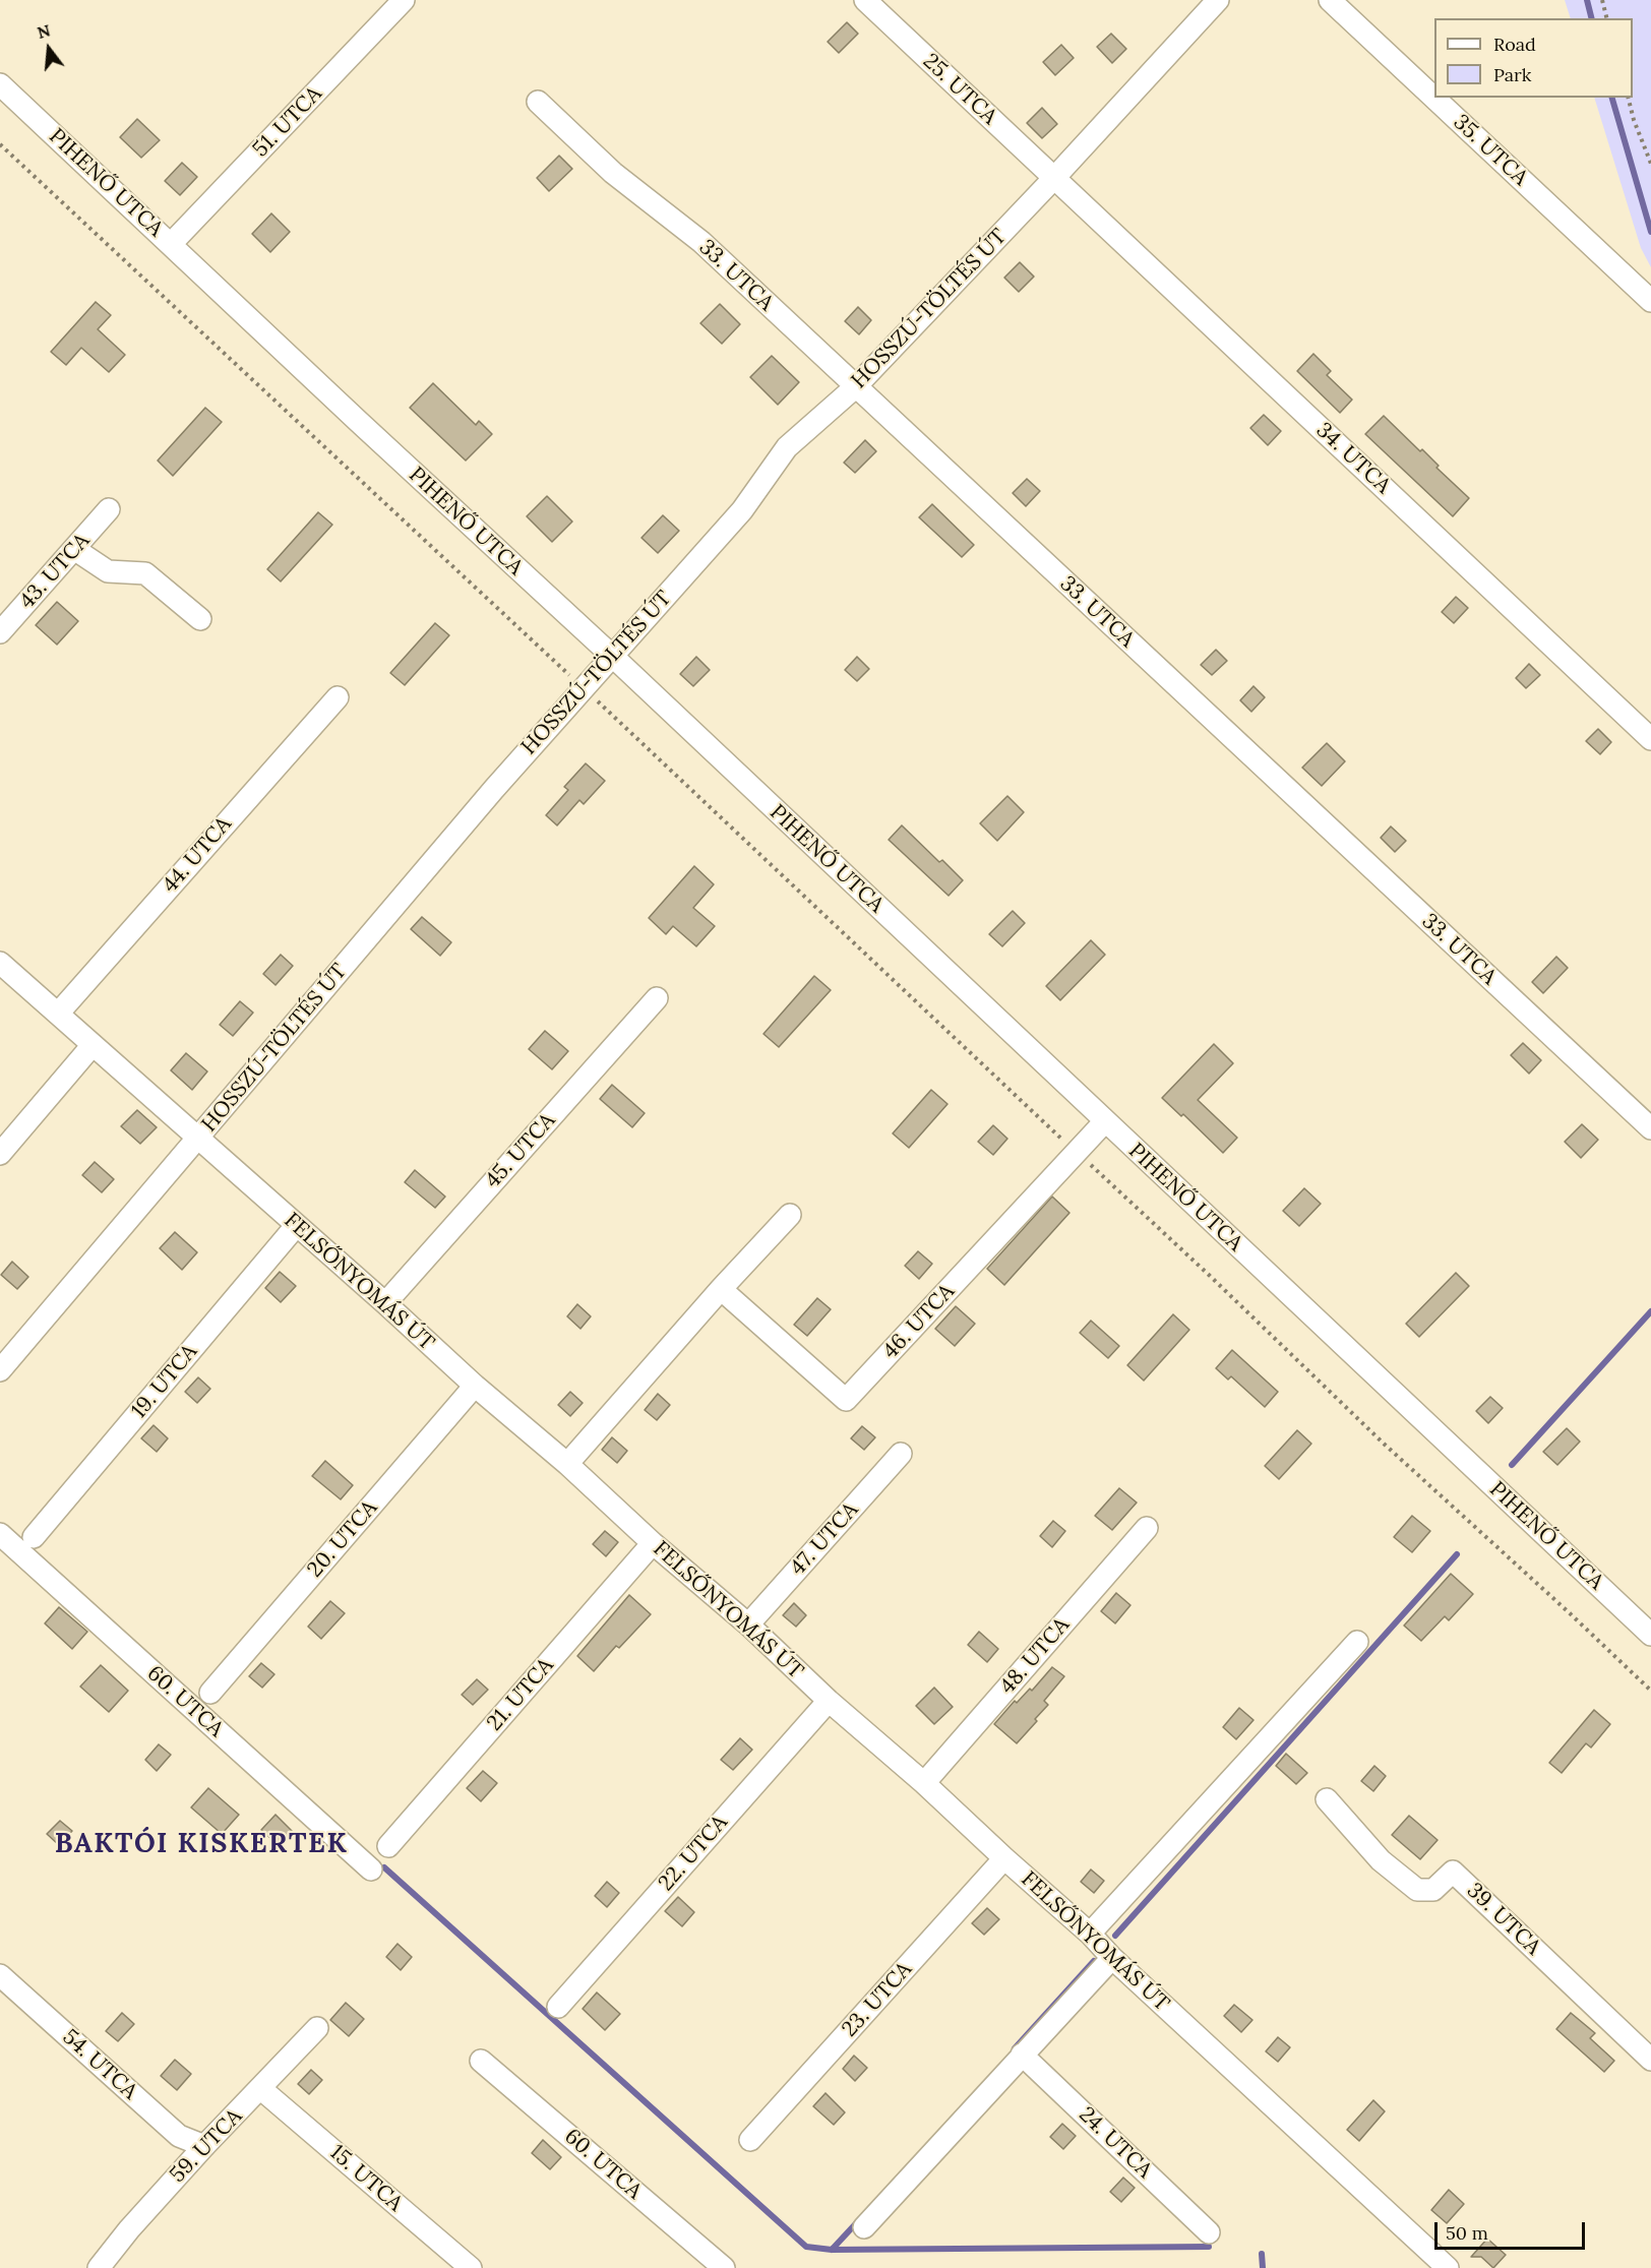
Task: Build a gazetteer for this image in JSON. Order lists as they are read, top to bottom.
{
  "streets": {
    "street": [
      "25. UTCA",
      "51. UTCA",
      "35. UTCA",
      "PIHENŐ UTCA",
      "33. UTCA",
      "HOSSZÚ-TÖLTÉS ÚT",
      "34. UTCA",
      "43. UTCA",
      "44. UTCA",
      "45. UTCA",
      "FELSŐNYOMÁS ÚT",
      "46. UTCA",
      "19. UTCA",
      "20. UTCA",
      "47. UTCA",
      "48. UTCA",
      "21. UTCA",
      "60. UTCA",
      "22. UTCA",
      "39. UTCA",
      "23. UTCA",
      "54. UTCA",
      "24. UTCA",
      "59. UTCA",
      "15. UTCA"
    ]
  },
  "crossings": [
    ["25. UTCA", "HOSSZÚ-TÖLTÉS ÚT"],
    ["25. UTCA", "34. UTCA"],
    ["51. UTCA", "PIHENŐ UTCA"],
    ["PIHENŐ UTCA", "HOSSZÚ-TÖLTÉS ÚT"],
    ["PIHENŐ UTCA", "46. UTCA"],
    ["33. UTCA", "HOSSZÚ-TÖLTÉS ÚT"],
    ["HOSSZÚ-TÖLTÉS ÚT", "34. UTCA"],
    ["HOSSZÚ-TÖLTÉS ÚT", "FELSŐNYOMÁS ÚT"],
    ["44. UTCA", "FELSŐNYOMÁS ÚT"],
    ["45. UTCA", "FELSŐNYOMÁS ÚT"],
    ["FELSŐNYOMÁS ÚT", "19. UTCA"],
    ["FELSŐNYOMÁS ÚT", "20. UTCA"],
    ["FELSŐNYOMÁS ÚT", "47. UTCA"],
    ["FELSŐNYOMÁS ÚT", "48. UTCA"],
    ["FELSŐNYOMÁS ÚT", "21. UTCA"],
    ["FELSŐNYOMÁS ÚT", "22. UTCA"],
    ["FELSŐNYOMÁS ÚT", "23. UTCA"],
    ["54. UTCA", "59. UTCA"],
    ["59. UTCA", "15. UTCA"]
  ],
  "districts": ["BAKTÓI KISKERTEK"],
  "legend": ["Road", "Park"],
  "scale_bar": "50 m",
  "north": "top"
}
